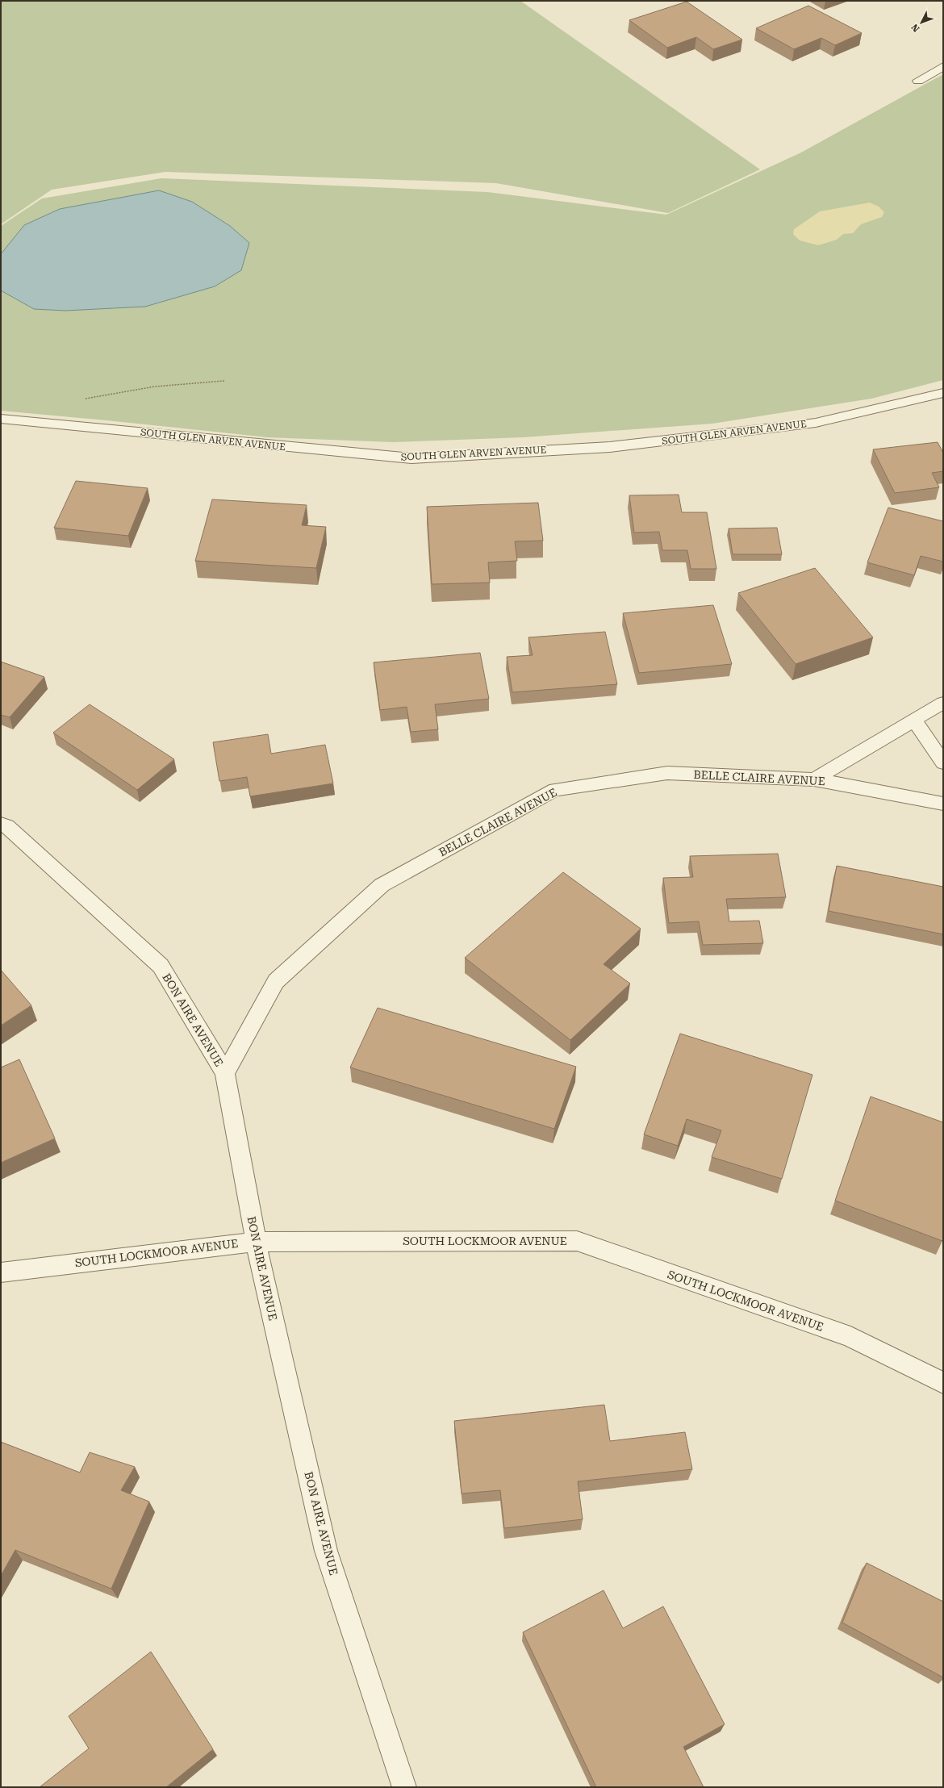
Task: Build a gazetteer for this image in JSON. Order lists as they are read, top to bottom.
{
  "streets": {
    "street": [
      "SOUTH GLEN ARVEN AVENUE",
      "BELLE CLAIRE AVENUE",
      "BON AIRE AVENUE",
      "SOUTH LOCKMOOR AVENUE"
    ]
  },
  "crossings": [
    ["BELLE CLAIRE AVENUE", "BON AIRE AVENUE"],
    ["BON AIRE AVENUE", "SOUTH LOCKMOOR AVENUE"]
  ],
  "north": "bottom left"
}
